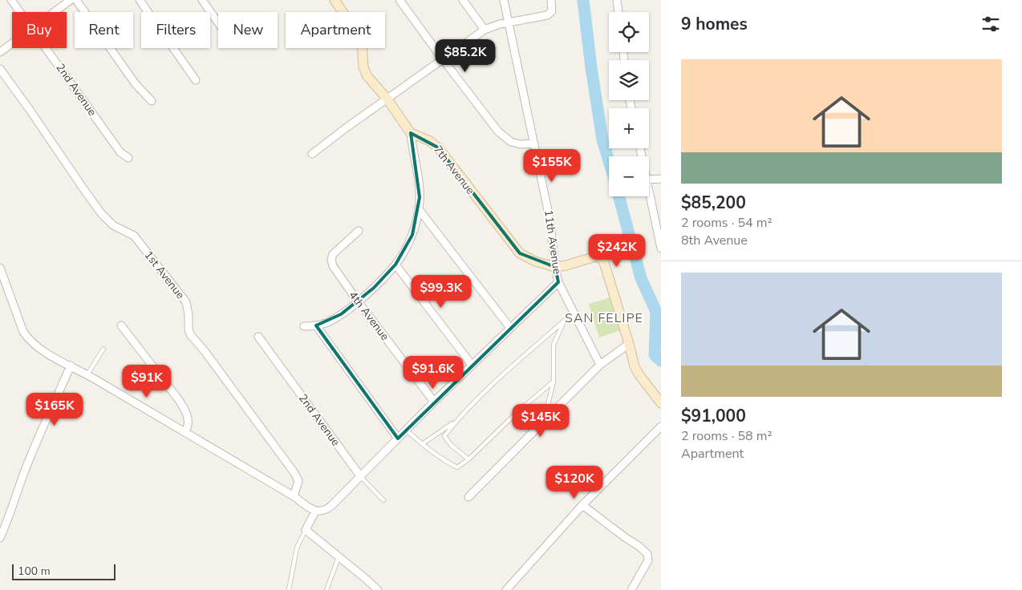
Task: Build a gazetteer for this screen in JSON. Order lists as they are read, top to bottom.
{
  "streets": {
    "street": [
      "2nd Avenue",
      "7th Avenue",
      "11th Avenue",
      "1st Avenue",
      "4th Avenue"
    ]
  },
  "crossings": [
    ["7th Avenue", "11th Avenue"]
  ],
  "districts": ["SAN FELIPE"],
  "scale_bar": "100 m",
  "page": {
    "heading": "9 homes",
    "map_buttons": ["+", "−"],
    "chip": [
      "Buy",
      "Rent",
      "Filters",
      "New",
      "Apartment"
    ],
    "price": [
      "$85.2K",
      "$155K",
      "$242K",
      "$99.3K",
      "$91.6K",
      "$91K",
      "$165K",
      "$145K",
      "$120K"
    ],
    "list": [
      {
        "name": "$85,200",
        "note": "2 rooms · 54 m² · 8th Avenue"
      },
      {
        "name": "$91,000",
        "note": "2 rooms · 58 m² · Apartment"
      }
    ],
    "scale": "100 m"
  }
}
